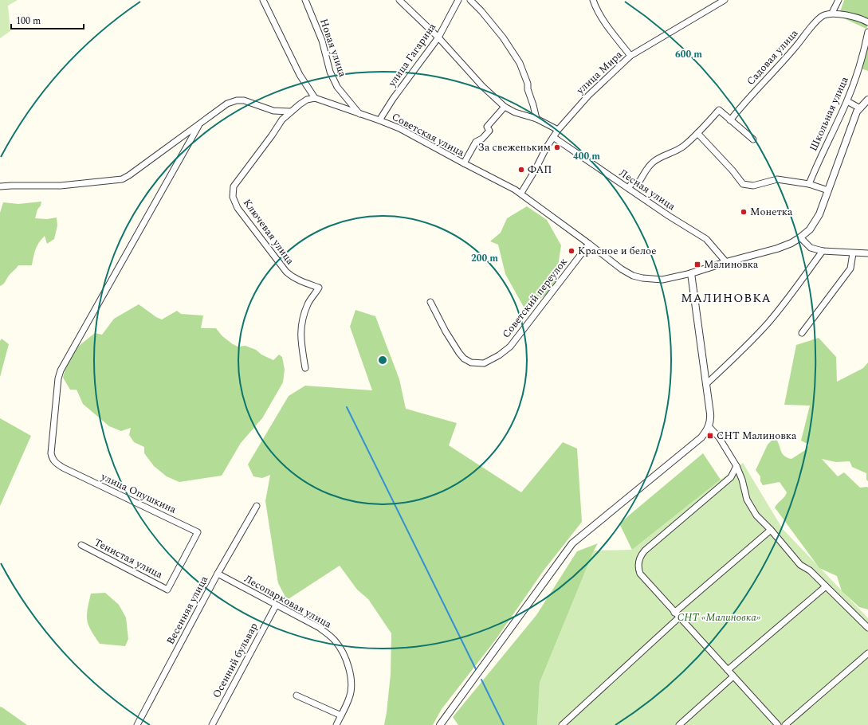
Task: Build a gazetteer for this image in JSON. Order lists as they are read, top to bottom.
{
  "streets": {
    "street": [
      "Новая улица",
      "улица Гагарина",
      "Садовая улица",
      "улица Мира",
      "Школьная улица",
      "Советская улица",
      "Лесная улица",
      "Ключевая улица",
      "Советский переулок",
      "улица Опушкина",
      "Тенистая улица",
      "Лесопарковая улица",
      "Весенняя улица",
      "Осенний бульвар"
    ]
  },
  "crossings": [
    ["Новая улица", "Советская улица"],
    ["улица Гагарина", "Советская улица"],
    ["улица Мира", "Советская улица"],
    ["улица Мира", "Лесная улица"],
    ["Советская улица", "Советский переулок"],
    ["улица Опушкина", "Тенистая улица"],
    ["Лесопарковая улица", "Весенняя улица"],
    ["Лесопарковая улица", "Осенний бульвар"]
  ],
  "districts": ["МАЛИНОВКА"],
  "parks": ["СНТ «Малиновка»"],
  "places": {
    "other": [
      "За свеженьким",
      "ФАП",
      "Монетка",
      "Красное и белое"
    ],
    "transit": ["Малиновка", "СНТ Малиновка"]
  },
  "scale_bar": "100 m",
  "rings": ["600 m", "400 m", "200 m"]
}
